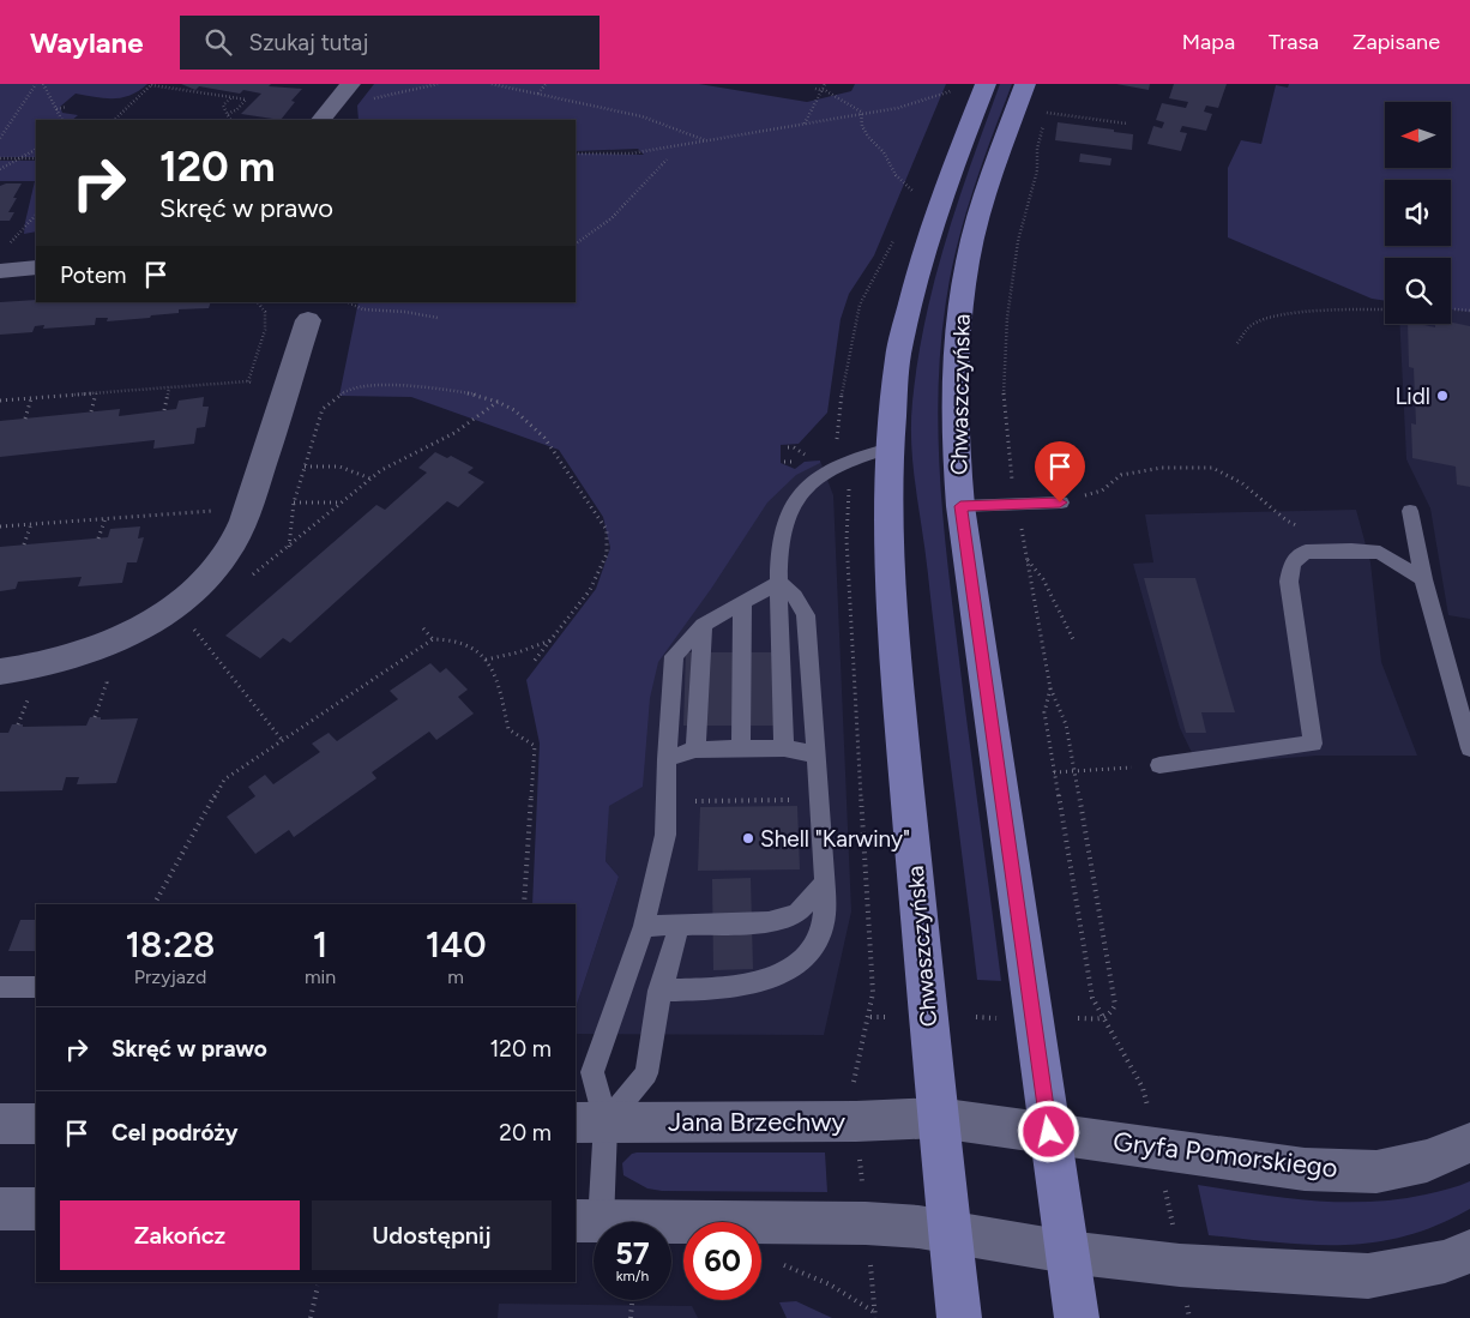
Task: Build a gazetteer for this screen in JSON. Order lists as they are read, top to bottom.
{
  "streets": {
    "main road": ["Chwaszczyńska"],
    "street": ["Jana Brzechwy", "Gryfa Pomorskiego"]
  },
  "crossings": [
    ["Chwaszczyńska", "Jana Brzechwy"],
    ["Chwaszczyńska", "Gryfa Pomorskiego"],
    ["Jana Brzechwy", "Gryfa Pomorskiego"]
  ],
  "places": ["Lidl", "Shell \"Karwiny\""],
  "north": "left",
  "page": {
    "header": "Waylane",
    "search": "Szukaj tutaj",
    "nav": ["Mapa", "Trasa", "Zapisane"],
    "turn": ["120 m", "Skręć w prawo"],
    "then": "Potem",
    "eta": [
      "18:28",
      "Przyjazd",
      "1",
      "min",
      "140",
      "m"
    ],
    "list": [
      {
        "name": "Skręć w prawo",
        "value": "120 m"
      },
      {
        "name": "Cel podróży",
        "value": "20 m"
      }
    ],
    "buttons": ["Zakończ", "Udostępnij"],
    "speed": "57 km/h",
    "limit": "60"
  }
}
